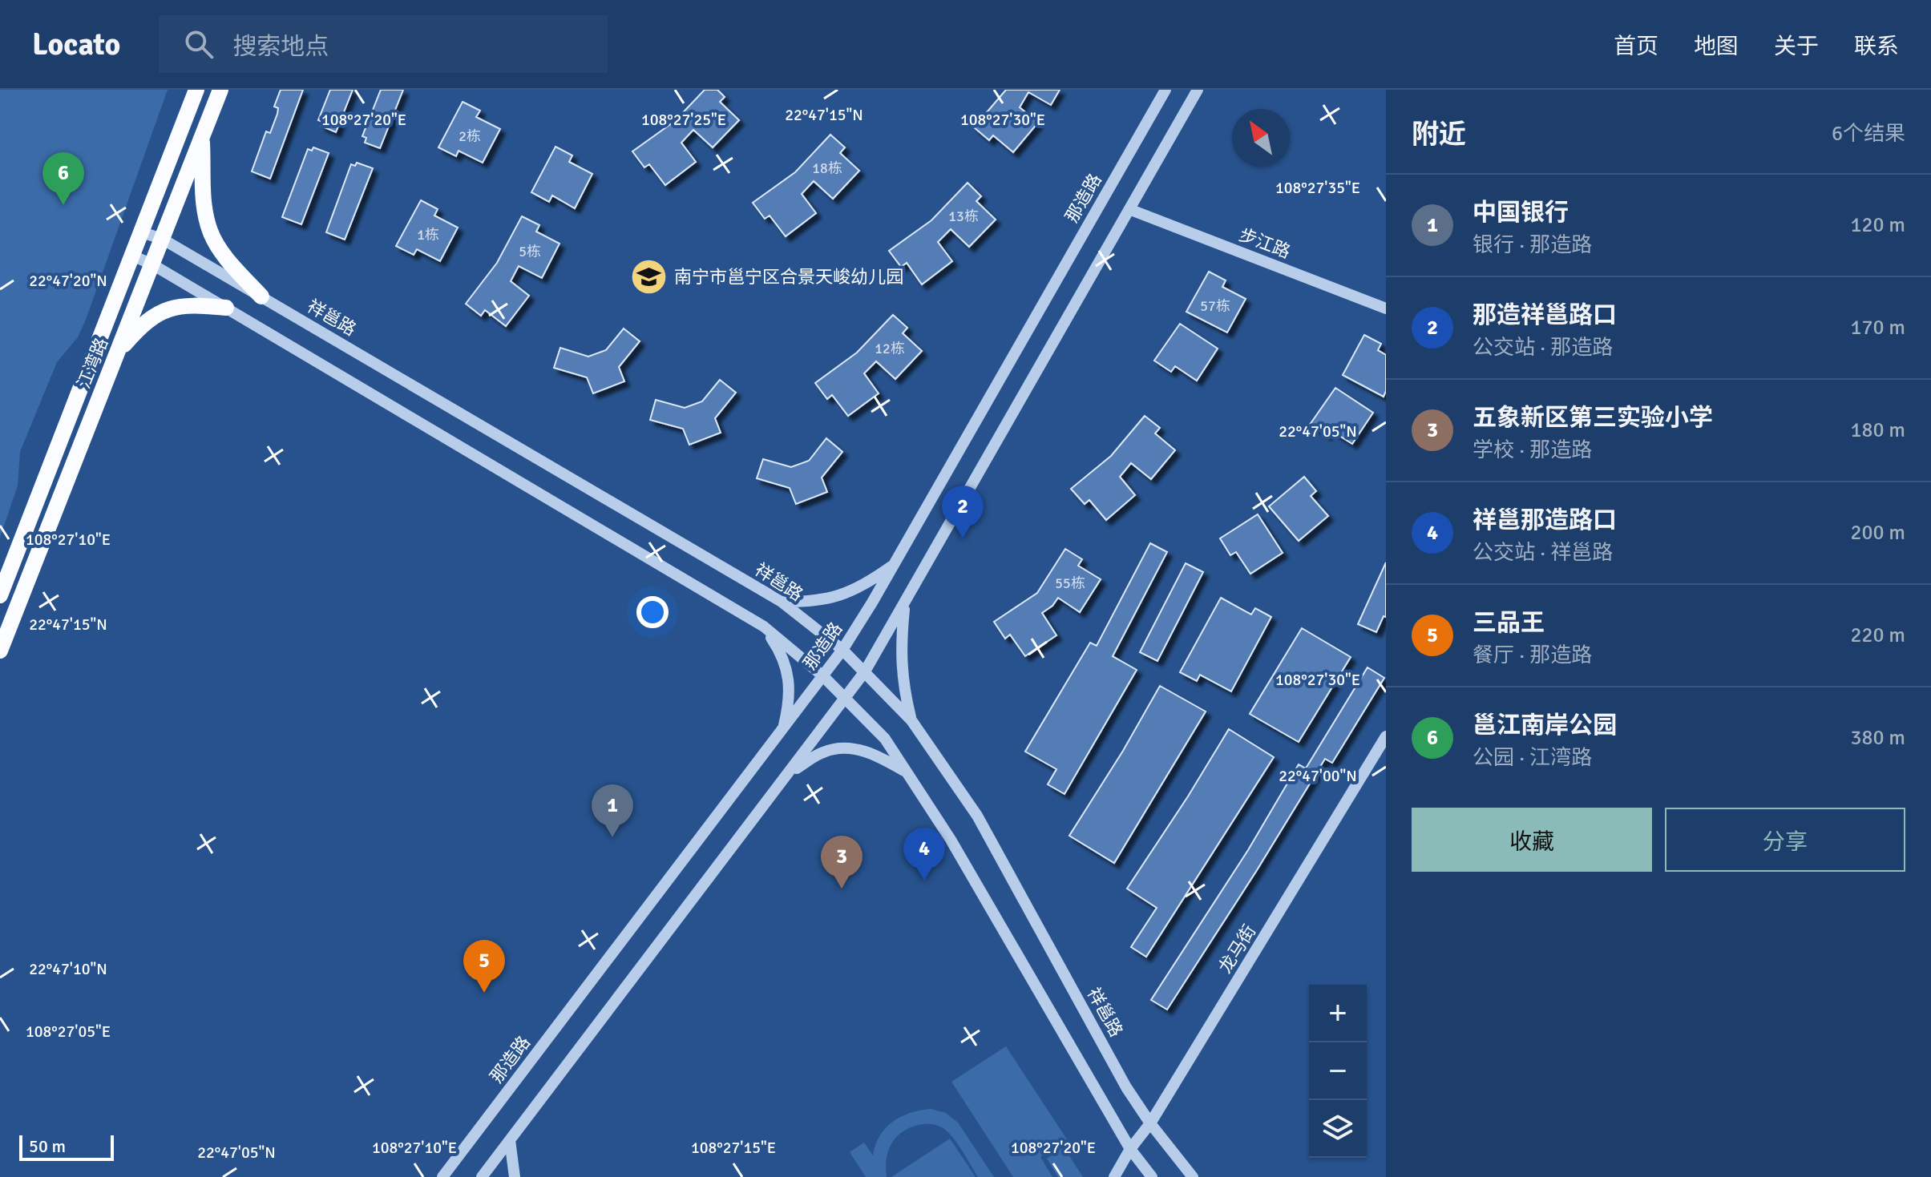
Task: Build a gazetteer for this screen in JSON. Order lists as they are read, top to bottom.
{
  "streets": {
    "main road": ["江湾路"],
    "street": [
      "那造路",
      "步江路",
      "祥邕路",
      "龙马街"
    ]
  },
  "crossings": [
    ["那造路", "祥邕路"],
    ["祥邕路", "江湾路"],
    ["祥邕路", "龙马街"]
  ],
  "places": {
    "school or university": ["南宁市邕宁区合景天峻幼儿园"]
  },
  "house_numbers": [
    "2栋",
    "18栋",
    "13栋",
    "1栋",
    "5栋",
    "57栋",
    "12栋",
    "55栋"
  ],
  "scale_bar": "50 m",
  "north": "top left",
  "page": {
    "header": "Locato",
    "search": "搜索地点",
    "nav": [
      "首页",
      "地图",
      "关于",
      "联系"
    ],
    "heading": ["附近", "6个结果"],
    "pins": [
      "6",
      "2",
      "1",
      "4",
      "3",
      "5"
    ],
    "list": [
      {
        "mark": "1",
        "name": "中国银行",
        "note": "银行 · 那造路",
        "value": "120 m"
      },
      {
        "mark": "2",
        "name": "那造祥邕路口",
        "note": "公交站 · 那造路",
        "value": "170 m"
      },
      {
        "mark": "3",
        "name": "五象新区第三实验小学",
        "note": "学校 · 那造路",
        "value": "180 m"
      },
      {
        "mark": "4",
        "name": "祥邕那造路口",
        "note": "公交站 · 祥邕路",
        "value": "200 m"
      },
      {
        "mark": "5",
        "name": "三品王",
        "note": "餐厅 · 那造路",
        "value": "220 m"
      },
      {
        "mark": "6",
        "name": "邕江南岸公园",
        "note": "公园 · 江湾路",
        "value": "380 m"
      }
    ],
    "buttons": ["收藏", "分享"],
    "map_buttons": ["+", "−"],
    "scale": "50 m"
  },
  "coordinates": [
    "22°47'15\"N",
    "108°27'20\"E",
    "108°27'25\"E",
    "108°27'30\"E",
    "108°27'35\"E",
    "22°47'20\"N",
    "22°47'05\"N",
    "108°27'10\"E",
    "22°47'00\"N",
    "22°47'10\"N",
    "108°27'05\"E",
    "108°27'15\"E"
  ]
}
